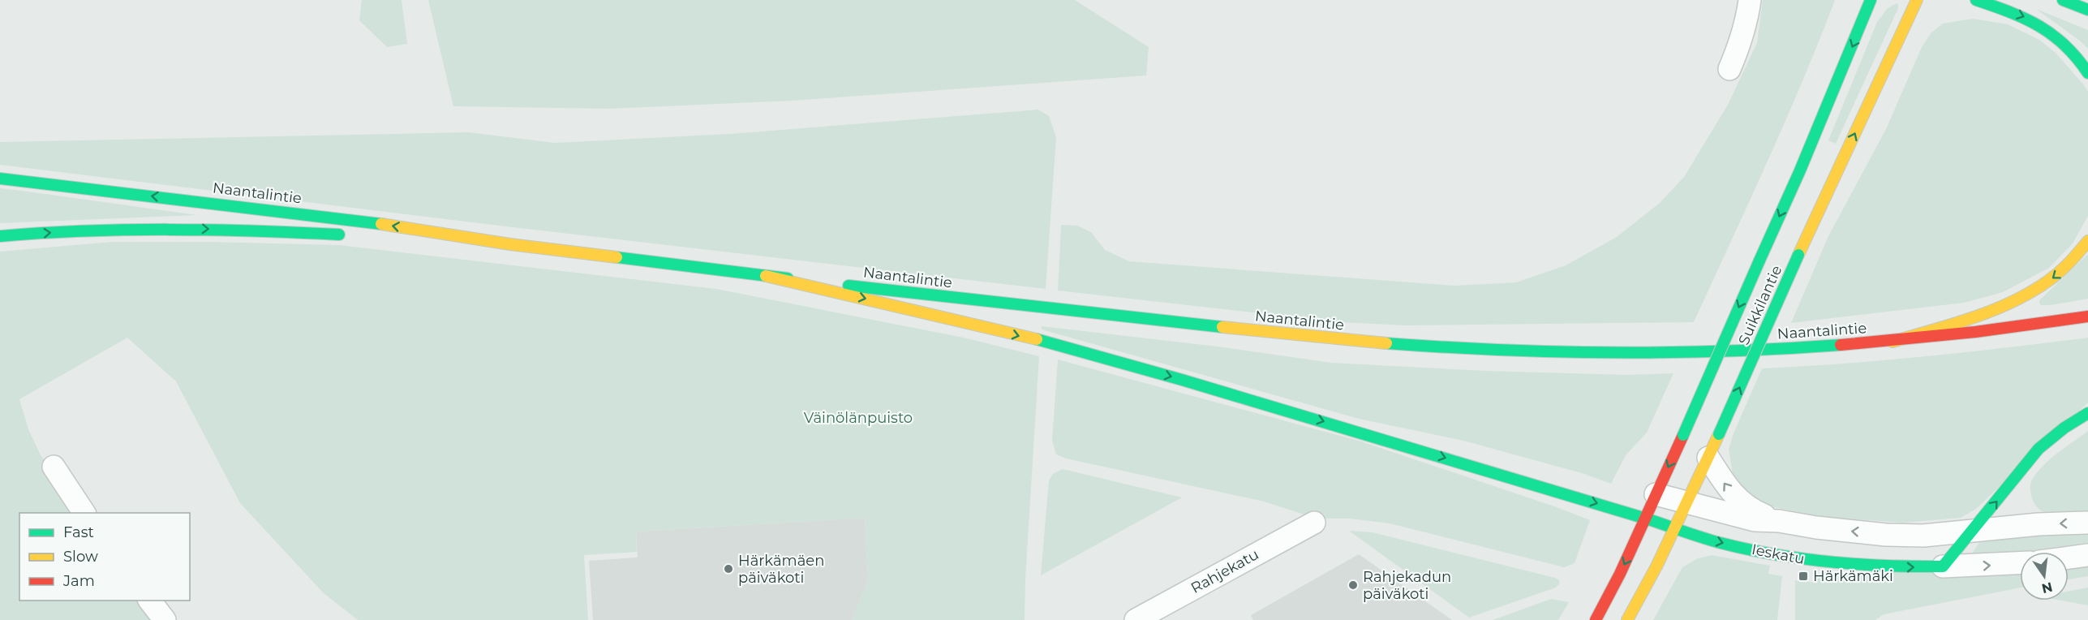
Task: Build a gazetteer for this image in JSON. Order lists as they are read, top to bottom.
{
  "streets": {
    "main road": ["Naantalintie", "Suikkilantie", "Ieskatu"],
    "street": ["Rahjekatu"]
  },
  "crossings": [
    ["Naantalintie", "Ieskatu"],
    ["Suikkilantie", "Ieskatu"]
  ],
  "parks": ["Väinölänpuisto"],
  "places": {
    "other": ["Härkämäen päiväkoti", "Rahjekadun päiväkoti"],
    "transit": ["Härkämäki"]
  },
  "legend": ["Fast", "Slow", "Jam"],
  "north": "bottom"
}
